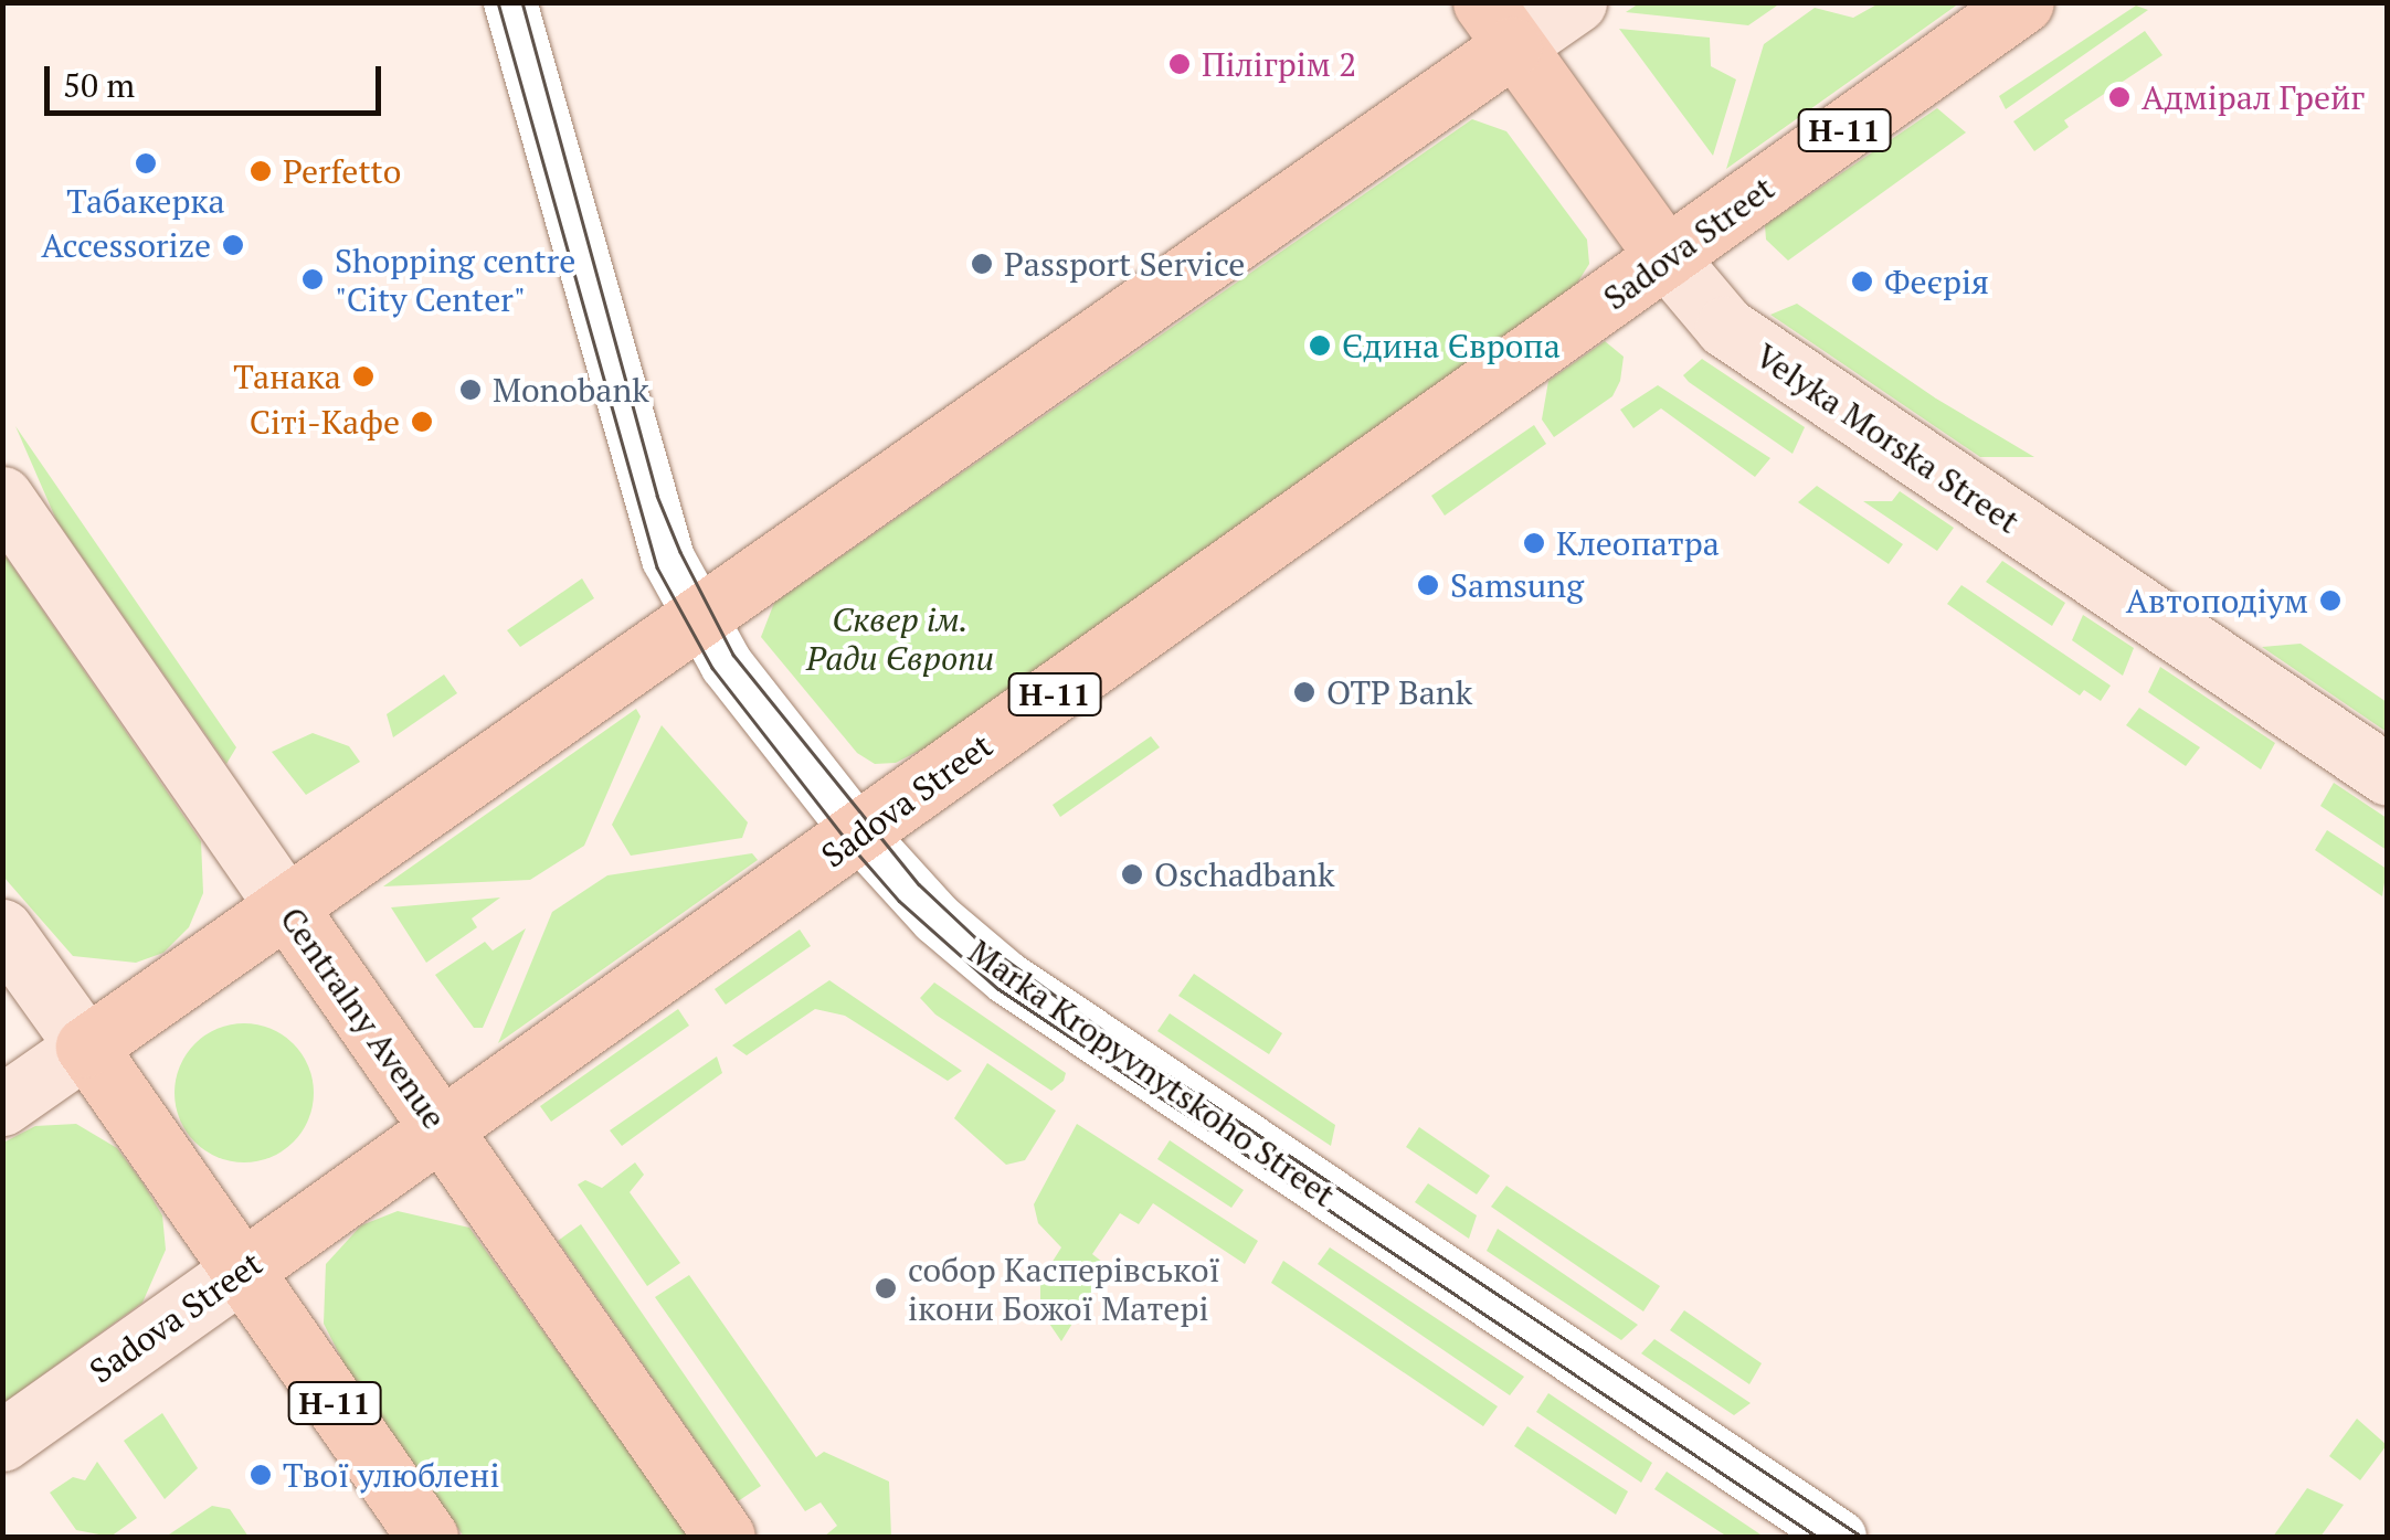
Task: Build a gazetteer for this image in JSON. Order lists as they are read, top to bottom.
{
  "streets": {
    "main road": [
      "Н-11",
      "Sadova Street",
      "Velyka Morska Street",
      "Centralny Avenue"
    ],
    "street": ["Marka Kropyvnytskoho Street"]
  },
  "crossings": [
    ["Н-11", "Sadova Street"],
    ["Sadova Street", "Velyka Morska Street"],
    ["Sadova Street", "Centralny Avenue"],
    ["Sadova Street", "Marka Kropyvnytskoho Street"]
  ],
  "parks": ["Сквер ім. Ради Європи"],
  "places": [
    "Пілігрім 2",
    "Адмірал Грейг",
    "Табакерка",
    "Perfetto",
    "Accessorize",
    "Passport Service",
    "Shopping centre \"City Center\"",
    "Феєрія",
    "Єдина Європа",
    "Танака",
    "Monobank",
    "Сіті-Кафе",
    "Клеопатра",
    "Samsung",
    "Автоподіум",
    "OTP Bank",
    "Oschadbank",
    "собор Касперівської ікони Божої Матері",
    "Твої улюблені"
  ],
  "scale_bar": "50 m"
}
